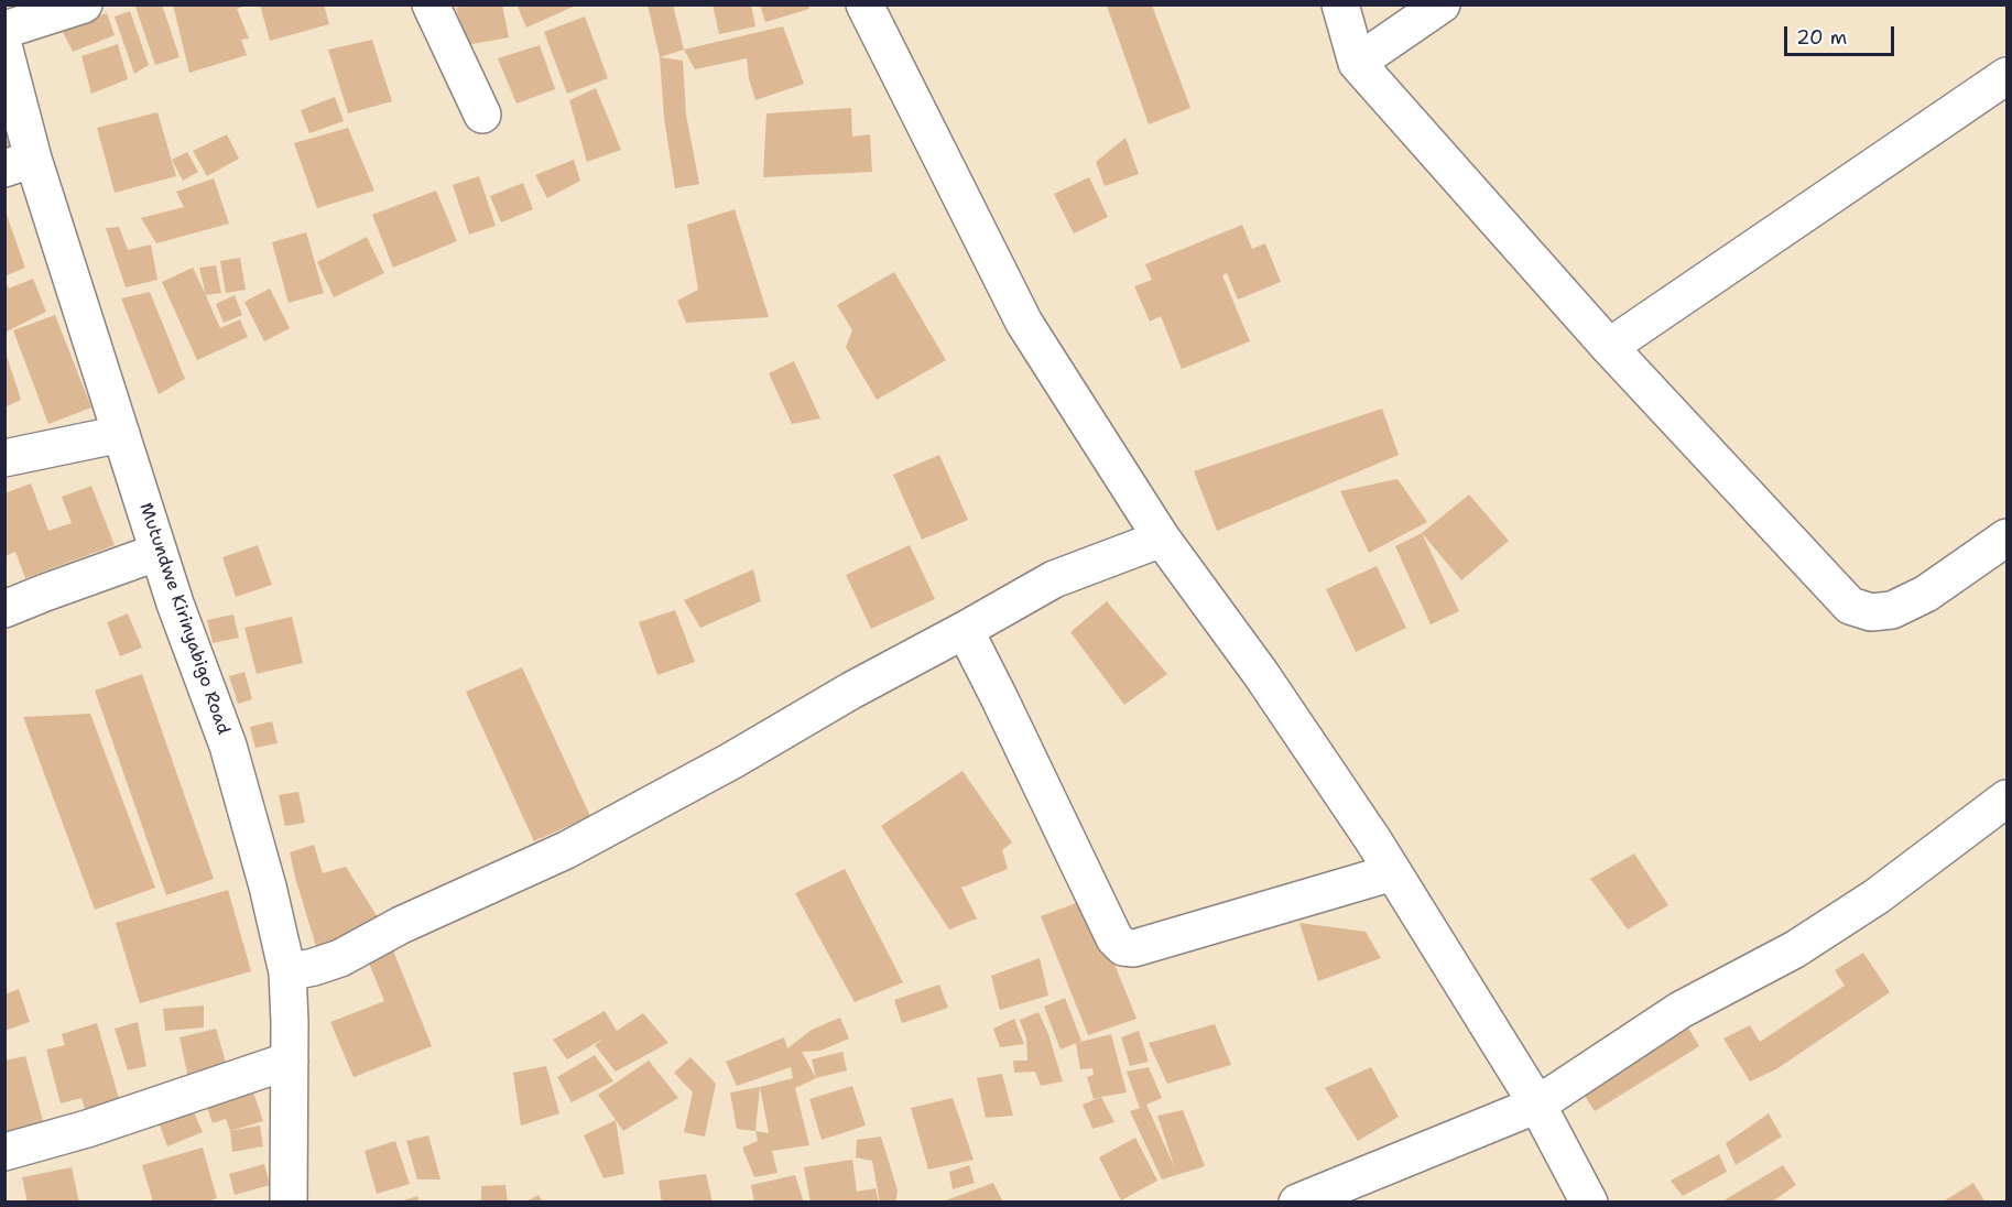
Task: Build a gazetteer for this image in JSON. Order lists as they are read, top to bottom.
{
  "streets": {
    "street": ["Mutundwe Kirinyabigo Road"]
  },
  "scale_bar": "20 m"
}
